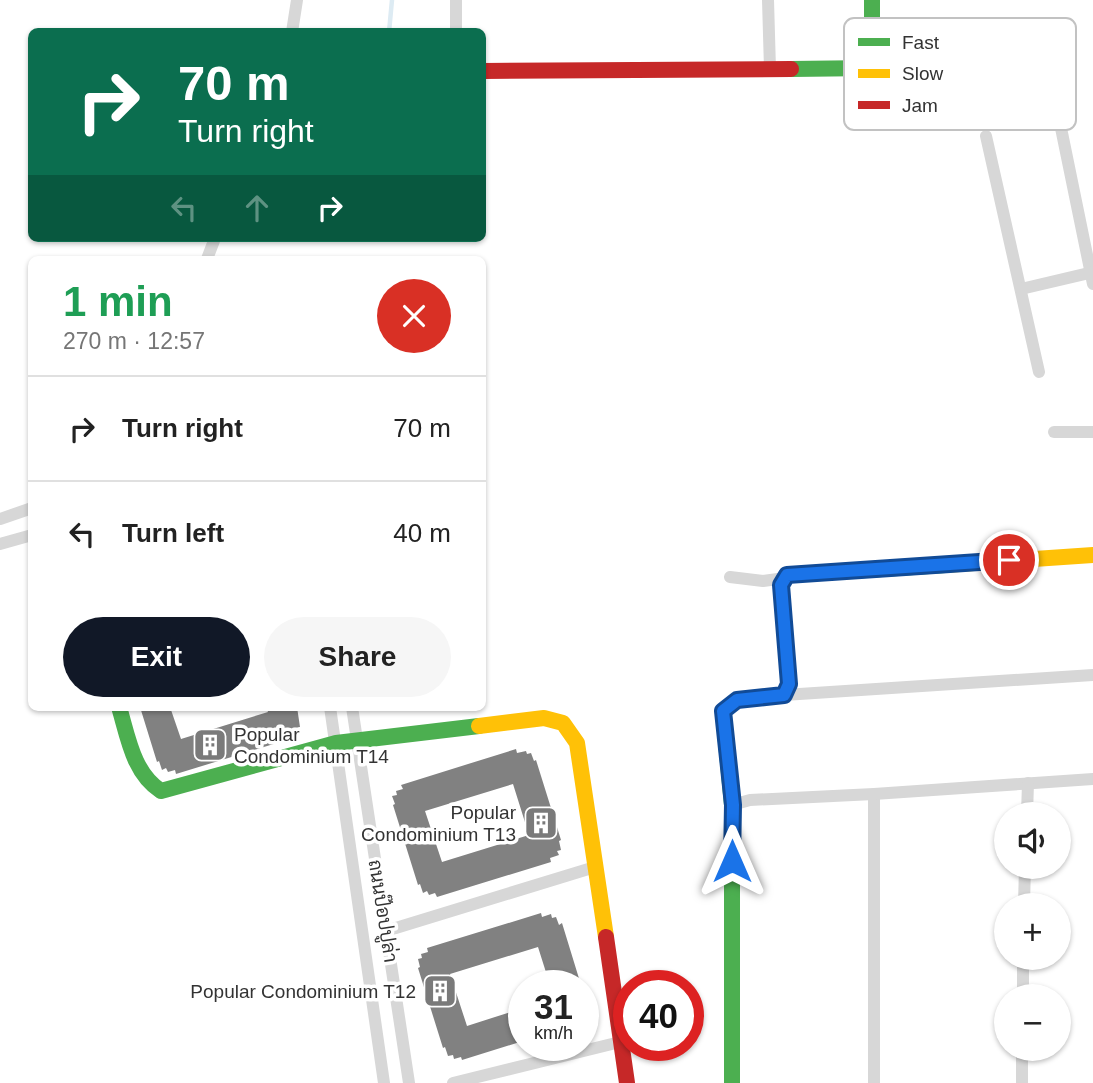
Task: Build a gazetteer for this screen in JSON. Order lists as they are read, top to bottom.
{
  "streets": {
    "street": ["ถนนป๊อปปูล่า"]
  },
  "places": {
    "building": ["Popular Condominium T14", "Popular Condominium T13", "Popular Condominium T12"]
  },
  "legend": ["Fast", "Slow", "Jam"],
  "page": {
    "turn": ["70 m", "Turn right"],
    "heading": ["1 min", "270 m · 12:57"],
    "list": [
      {
        "name": "Turn right",
        "value": "70 m"
      },
      {
        "name": "Turn left",
        "value": "40 m"
      }
    ],
    "buttons": ["Exit", "Share"],
    "map_buttons": ["+", "−"],
    "speed": "31 km/h",
    "limit": "40"
  }
}
